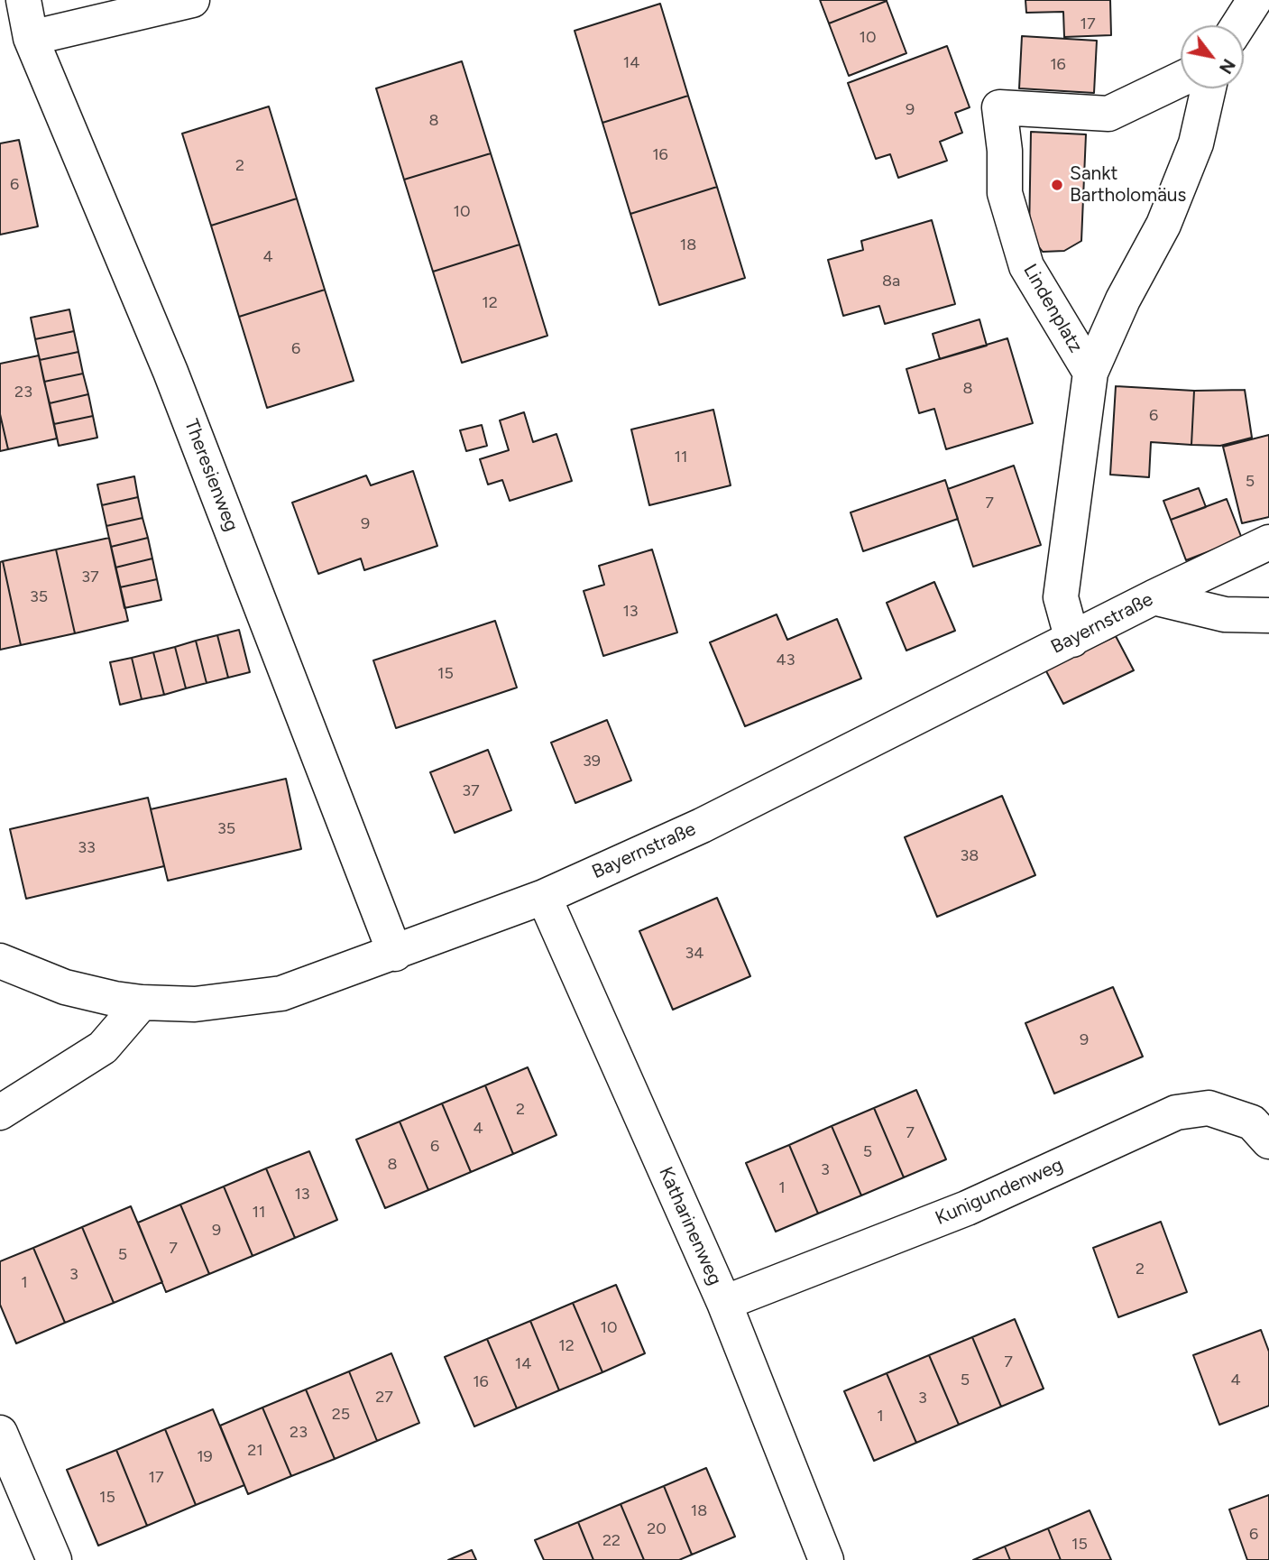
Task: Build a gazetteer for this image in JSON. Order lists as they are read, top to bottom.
{
  "streets": {
    "street": [
      "Lindenplatz",
      "Theresienweg",
      "Bayernstraße",
      "Kunigundenweg",
      "Katharinenweg"
    ]
  },
  "crossings": [
    ["Lindenplatz", "Bayernstraße"],
    ["Theresienweg", "Bayernstraße"],
    ["Bayernstraße", "Katharinenweg"],
    ["Kunigundenweg", "Katharinenweg"]
  ],
  "places": ["Sankt Bartholomäus"],
  "house_numbers": [
    "17",
    "10",
    "14",
    "16",
    "9",
    "8",
    "16",
    "2",
    "6",
    "10",
    "18",
    "4",
    "8a",
    "12",
    "6",
    "8",
    "23",
    "6",
    "11",
    "5",
    "7",
    "9",
    "37",
    "35",
    "13",
    "43",
    "15",
    "39",
    "37",
    "35",
    "33",
    "38",
    "34",
    "9",
    "2",
    "4",
    "7",
    "6",
    "5",
    "8",
    "3",
    "1",
    "13",
    "11",
    "9",
    "7",
    "5",
    "2",
    "3",
    "1",
    "10",
    "12",
    "7",
    "14",
    "5",
    "4",
    "16",
    "27",
    "3",
    "25",
    "1",
    "23",
    "21",
    "19",
    "17",
    "15",
    "18",
    "20",
    "6",
    "22",
    "15"
  ],
  "north": "bottom right"
}
